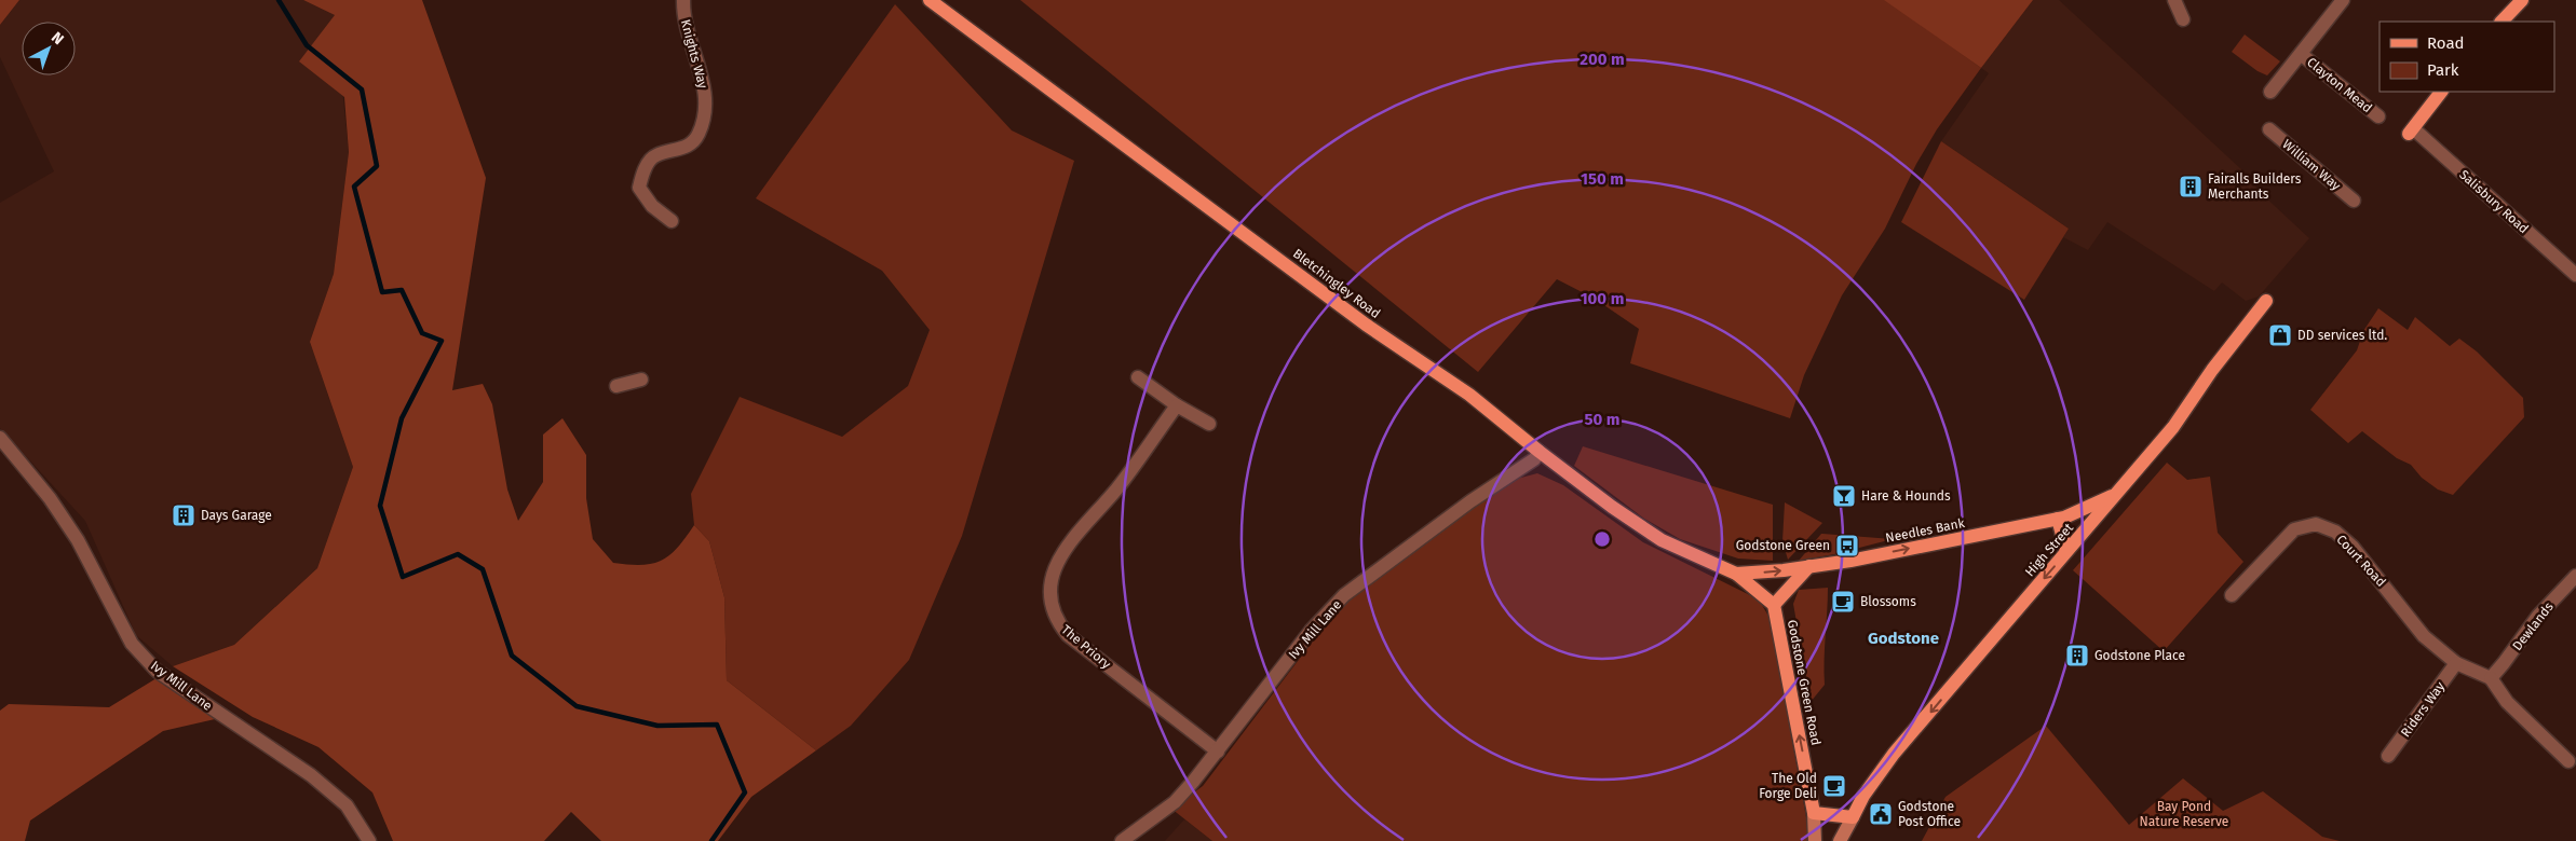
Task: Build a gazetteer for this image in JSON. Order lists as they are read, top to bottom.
{
  "streets": {
    "main road": [
      "Bletchingley Road",
      "Needles Bank",
      "High Street",
      "Godstone Green Road"
    ],
    "street": [
      "Knights Way",
      "Clayton Mead",
      "William Way",
      "Salisbury Road",
      "Court Road",
      "Dewlands",
      "Ivy Mill Lane",
      "The Priory",
      "Riders Way"
    ]
  },
  "crossings": [
    ["Bletchingley Road", "Needles Bank"],
    ["Bletchingley Road", "Ivy Mill Lane"],
    ["Bletchingley Road", "Godstone Green Road"],
    ["Needles Bank", "High Street"],
    ["Needles Bank", "Godstone Green Road"],
    ["Court Road", "Riders Way"],
    ["Ivy Mill Lane", "The Priory"]
  ],
  "one_way": ["Needles Bank", "High Street", "Godstone Green Road"],
  "districts": ["Godstone"],
  "parks": ["Bay Pond Nature Reserve"],
  "places": {
    "building": ["Fairalls Builders Merchants", "Days Garage", "Godstone Place"],
    "shop": ["DD services ltd."],
    "bar": ["Hare & Hounds"],
    "bus stop": ["Godstone Green"],
    "cafe": ["Blossoms", "The Old Forge Deli"],
    "public building": ["Godstone Post Office"]
  },
  "legend": ["Road", "Park"],
  "north": "top right",
  "rings": [
    "200 m",
    "150 m",
    "100 m",
    "50 m"
  ]
}
